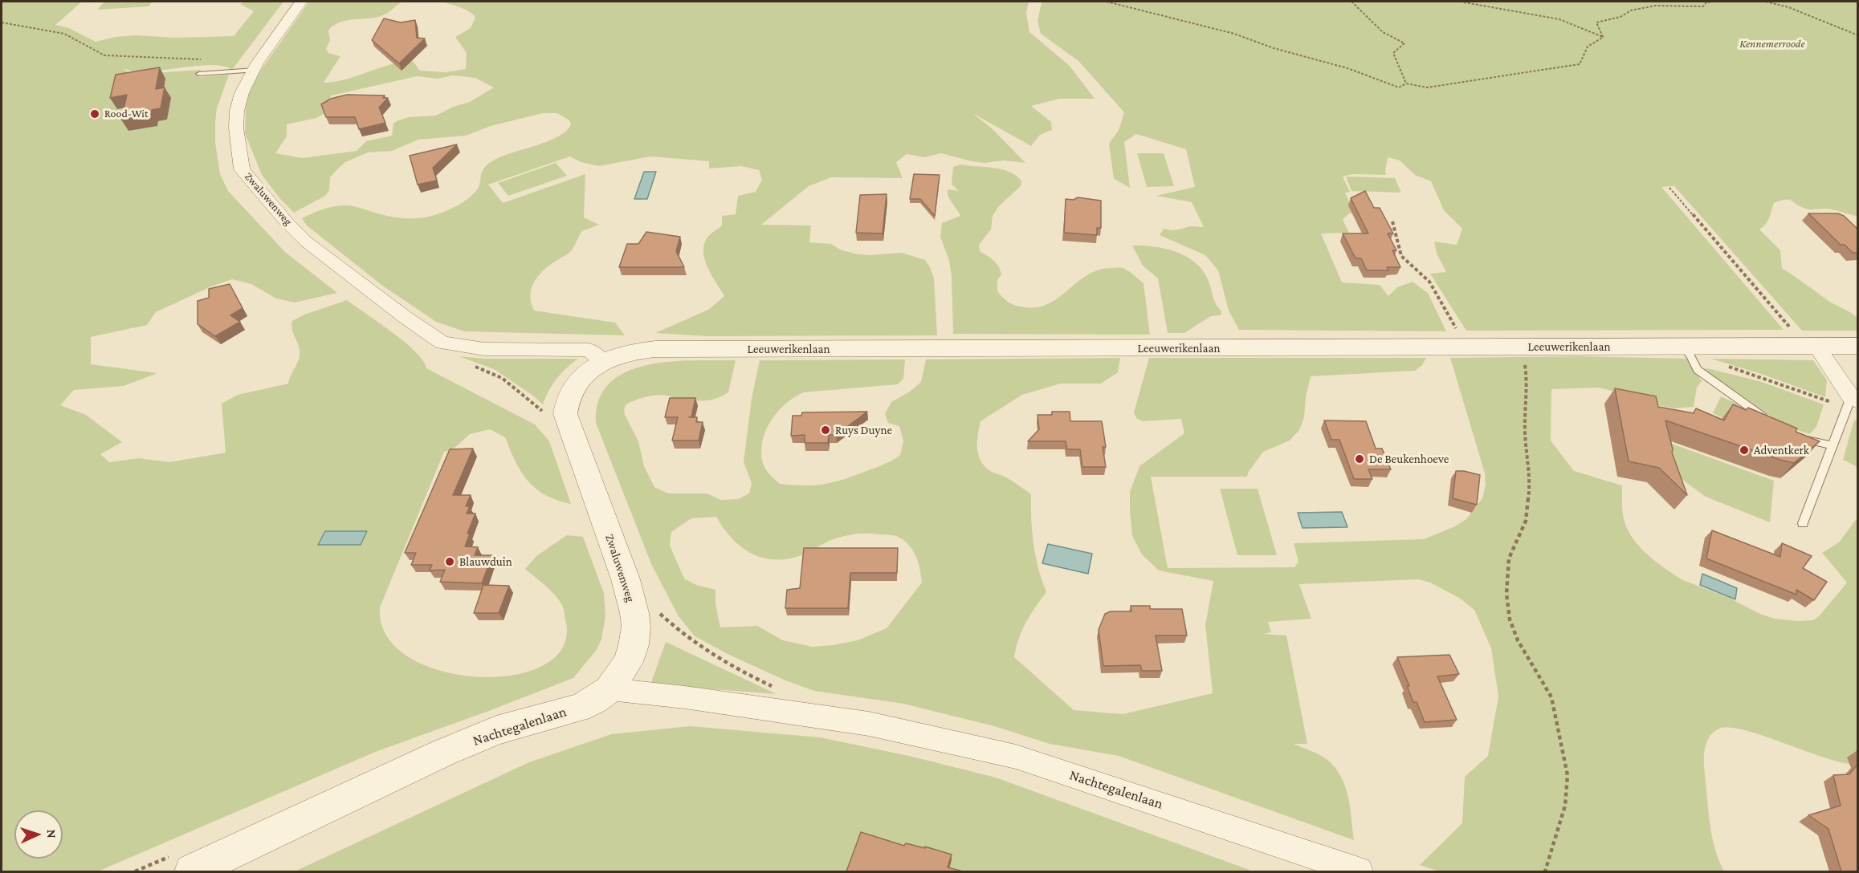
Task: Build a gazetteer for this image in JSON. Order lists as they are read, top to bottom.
{
  "streets": {
    "street": ["Zwaluwenweg", "Leeuwerikenlaan", "Nachtegalenlaan"]
  },
  "crossings": [
    ["Zwaluwenweg", "Leeuwerikenlaan"],
    ["Zwaluwenweg", "Nachtegalenlaan"]
  ],
  "parks": ["Kennemerroode"],
  "places": [
    "Rood-Wit",
    "Ruys Duyne",
    "Adventkerk",
    "De Beukenhoeve",
    "Blauwduin"
  ],
  "north": "right"
}
